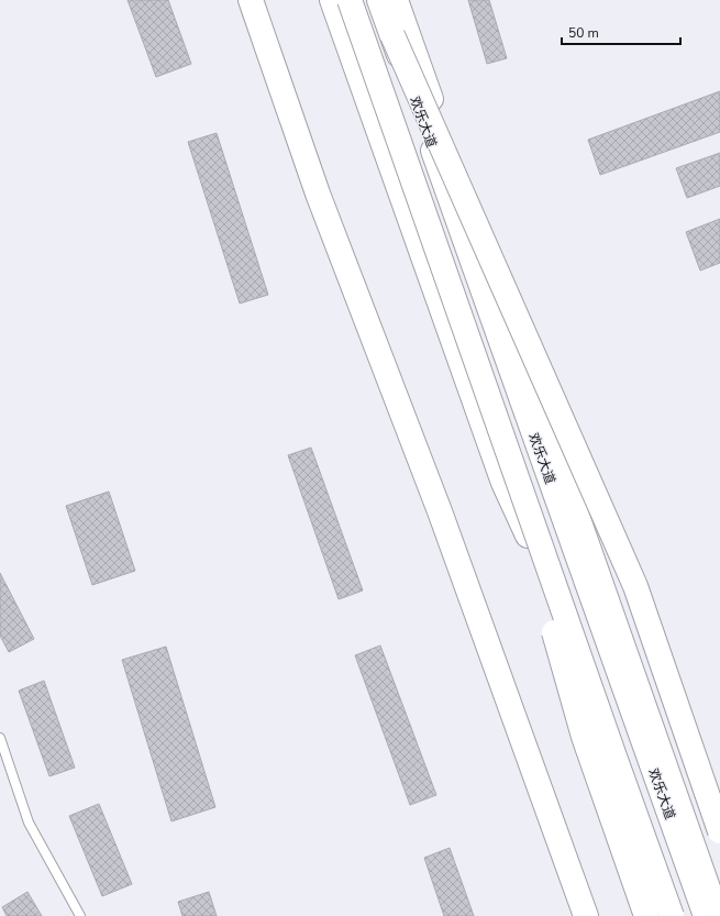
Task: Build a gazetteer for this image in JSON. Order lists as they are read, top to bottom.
{
  "streets": {
    "main road": ["欢乐大道"]
  },
  "scale_bar": "50 m"
}
